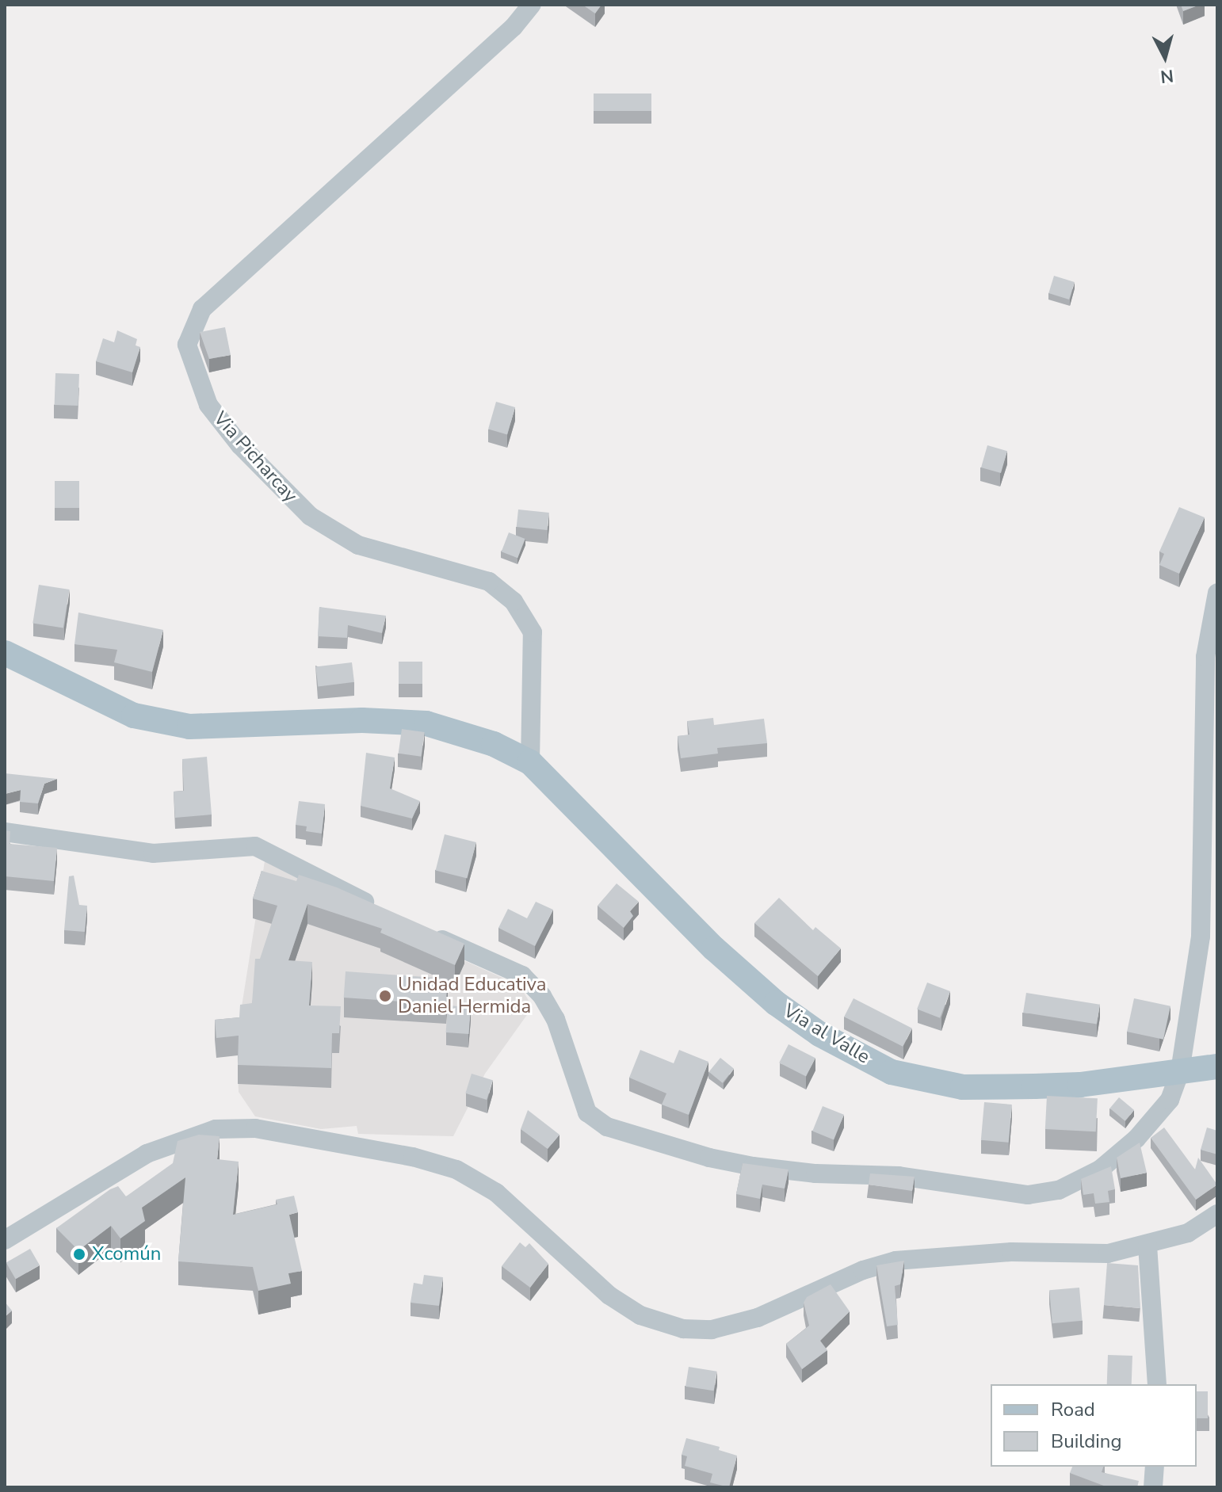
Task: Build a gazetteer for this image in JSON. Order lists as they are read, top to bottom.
{
  "streets": {
    "main road": ["Via al Valle"],
    "street": ["Via Picharcay"]
  },
  "crossings": [
    ["Via Picharcay", "Via al Valle"]
  ],
  "places": ["Unidad Educativa Daniel Hermida", "Xcomún"],
  "legend": ["Road", "Building"],
  "north": "bottom"
}
